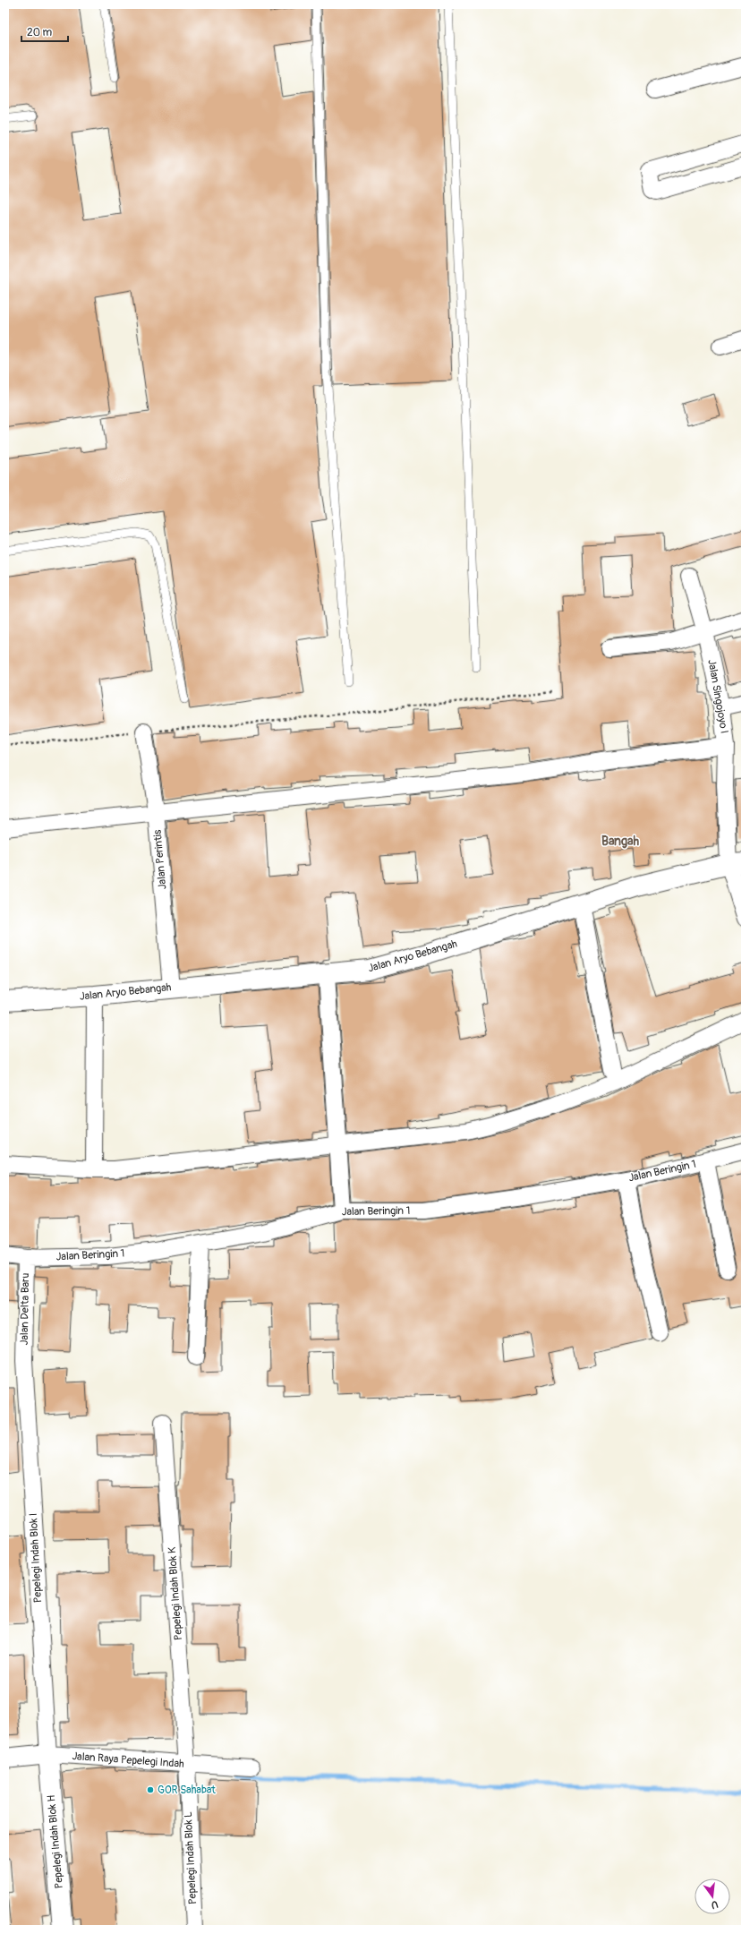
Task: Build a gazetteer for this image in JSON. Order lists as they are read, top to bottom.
{
  "streets": {
    "street": [
      "Jalan Singojoyo I",
      "Jalan Perintis",
      "Jalan Aryo Bebangah",
      "Jalan Beringin 1",
      "Jalan Delta Baru",
      "Pepelegi Indah Blok I",
      "Pepelegi Indah Blok K",
      "Jalan Raya Pepelegi Indah",
      "Pepelegi Indah Blok H",
      "Pepelegi Indah Blok L"
    ]
  },
  "crossings": [
    ["Jalan Singojoyo I", "Jalan Aryo Bebangah"],
    ["Jalan Perintis", "Jalan Aryo Bebangah"],
    ["Jalan Beringin 1", "Jalan Delta Baru"],
    ["Jalan Delta Baru", "Pepelegi Indah Blok I"],
    ["Pepelegi Indah Blok I", "Jalan Raya Pepelegi Indah"],
    ["Pepelegi Indah Blok I", "Pepelegi Indah Blok H"],
    ["Pepelegi Indah Blok K", "Jalan Raya Pepelegi Indah"],
    ["Pepelegi Indah Blok K", "Pepelegi Indah Blok L"],
    ["Jalan Raya Pepelegi Indah", "Pepelegi Indah Blok H"],
    ["Jalan Raya Pepelegi Indah", "Pepelegi Indah Blok L"]
  ],
  "districts": ["Bangah"],
  "places": ["GOR Sahabat"],
  "scale_bar": "20 m",
  "north": "bottom"
}
